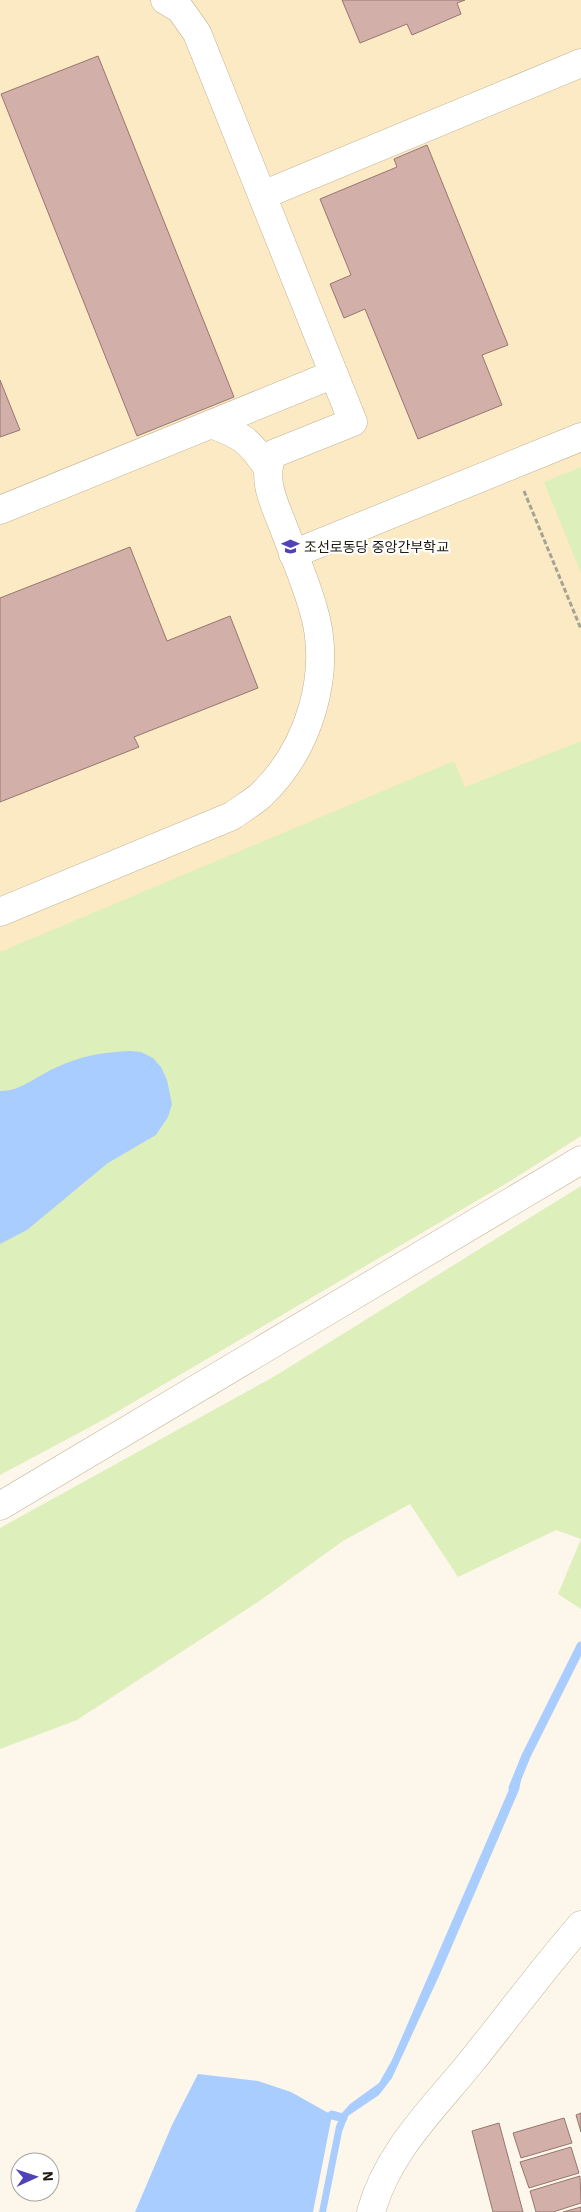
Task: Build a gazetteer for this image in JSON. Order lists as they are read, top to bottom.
{
  "places": {
    "school or university": ["조선로동당 중앙간부학교"]
  },
  "north": "right"
}
